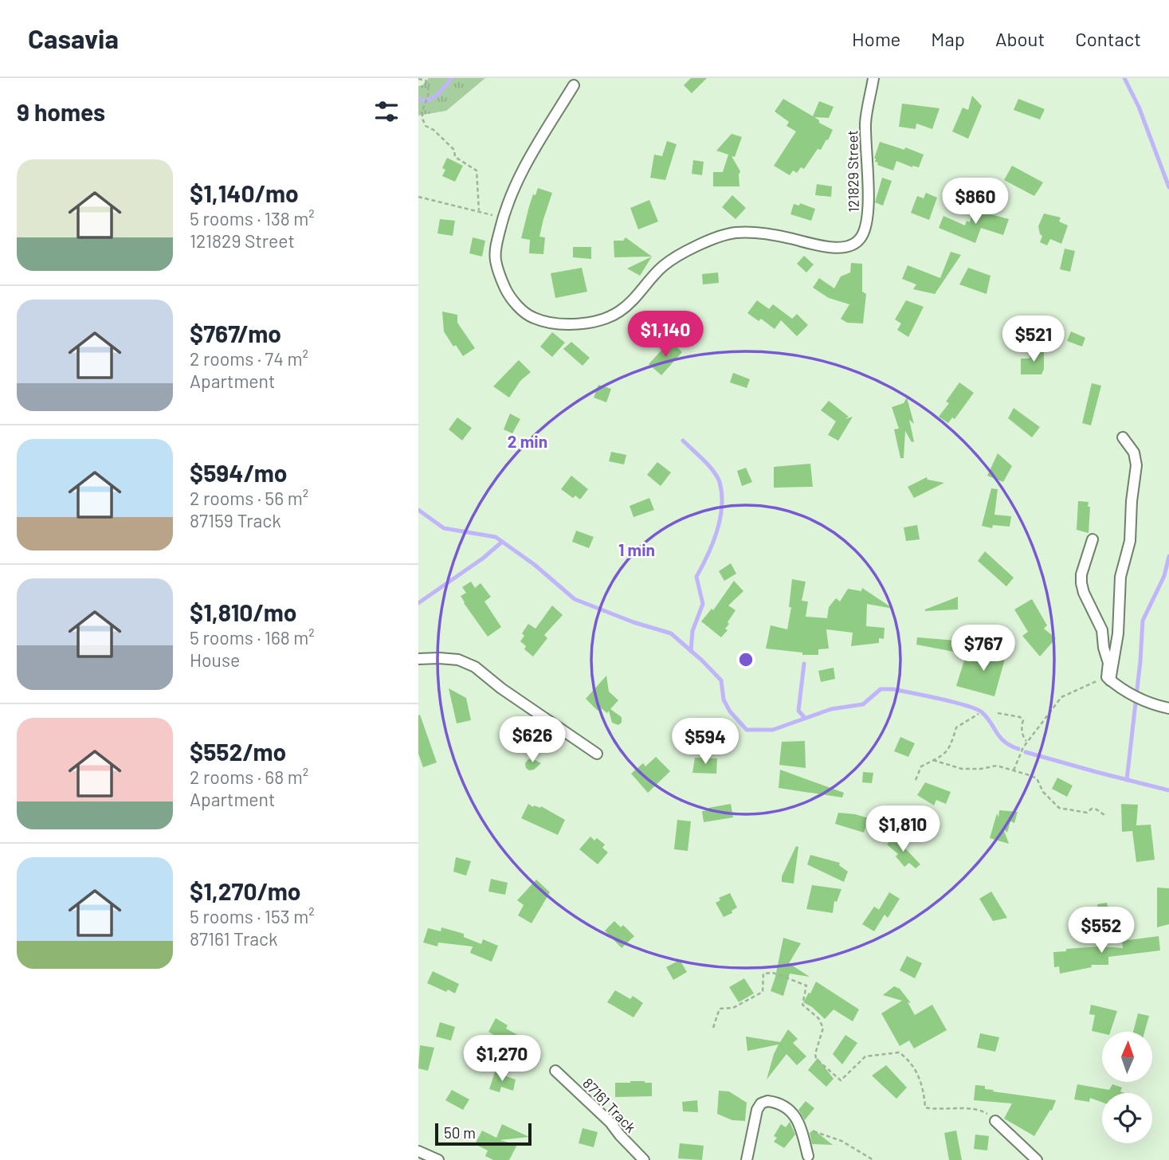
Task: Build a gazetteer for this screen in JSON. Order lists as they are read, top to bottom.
{
  "streets": {
    "street": ["121829 Street", "87161 Track"]
  },
  "scale_bar": "50 m",
  "north": "top",
  "page": {
    "header": "Casavia",
    "nav": [
      "Home",
      "Map",
      "About",
      "Contact"
    ],
    "heading": "9 homes",
    "list": [
      {
        "name": "$1,140/mo",
        "note": "5 rooms · 138 m² · 121829 Street"
      },
      {
        "name": "$767/mo",
        "note": "2 rooms · 74 m² · Apartment"
      },
      {
        "name": "$594/mo",
        "note": "2 rooms · 56 m² · 87159 Track"
      },
      {
        "name": "$1,810/mo",
        "note": "5 rooms · 168 m² · House"
      },
      {
        "name": "$552/mo",
        "note": "2 rooms · 68 m² · Apartment"
      },
      {
        "name": "$1,270/mo",
        "note": "5 rooms · 153 m² · 87161 Track"
      }
    ],
    "price": [
      "$860",
      "$1,140",
      "$521",
      "$767",
      "$626",
      "$594",
      "$1,810",
      "$552",
      "$1,270"
    ],
    "scale": "50 m"
  },
  "rings": ["2 min", "1 min"]
}
